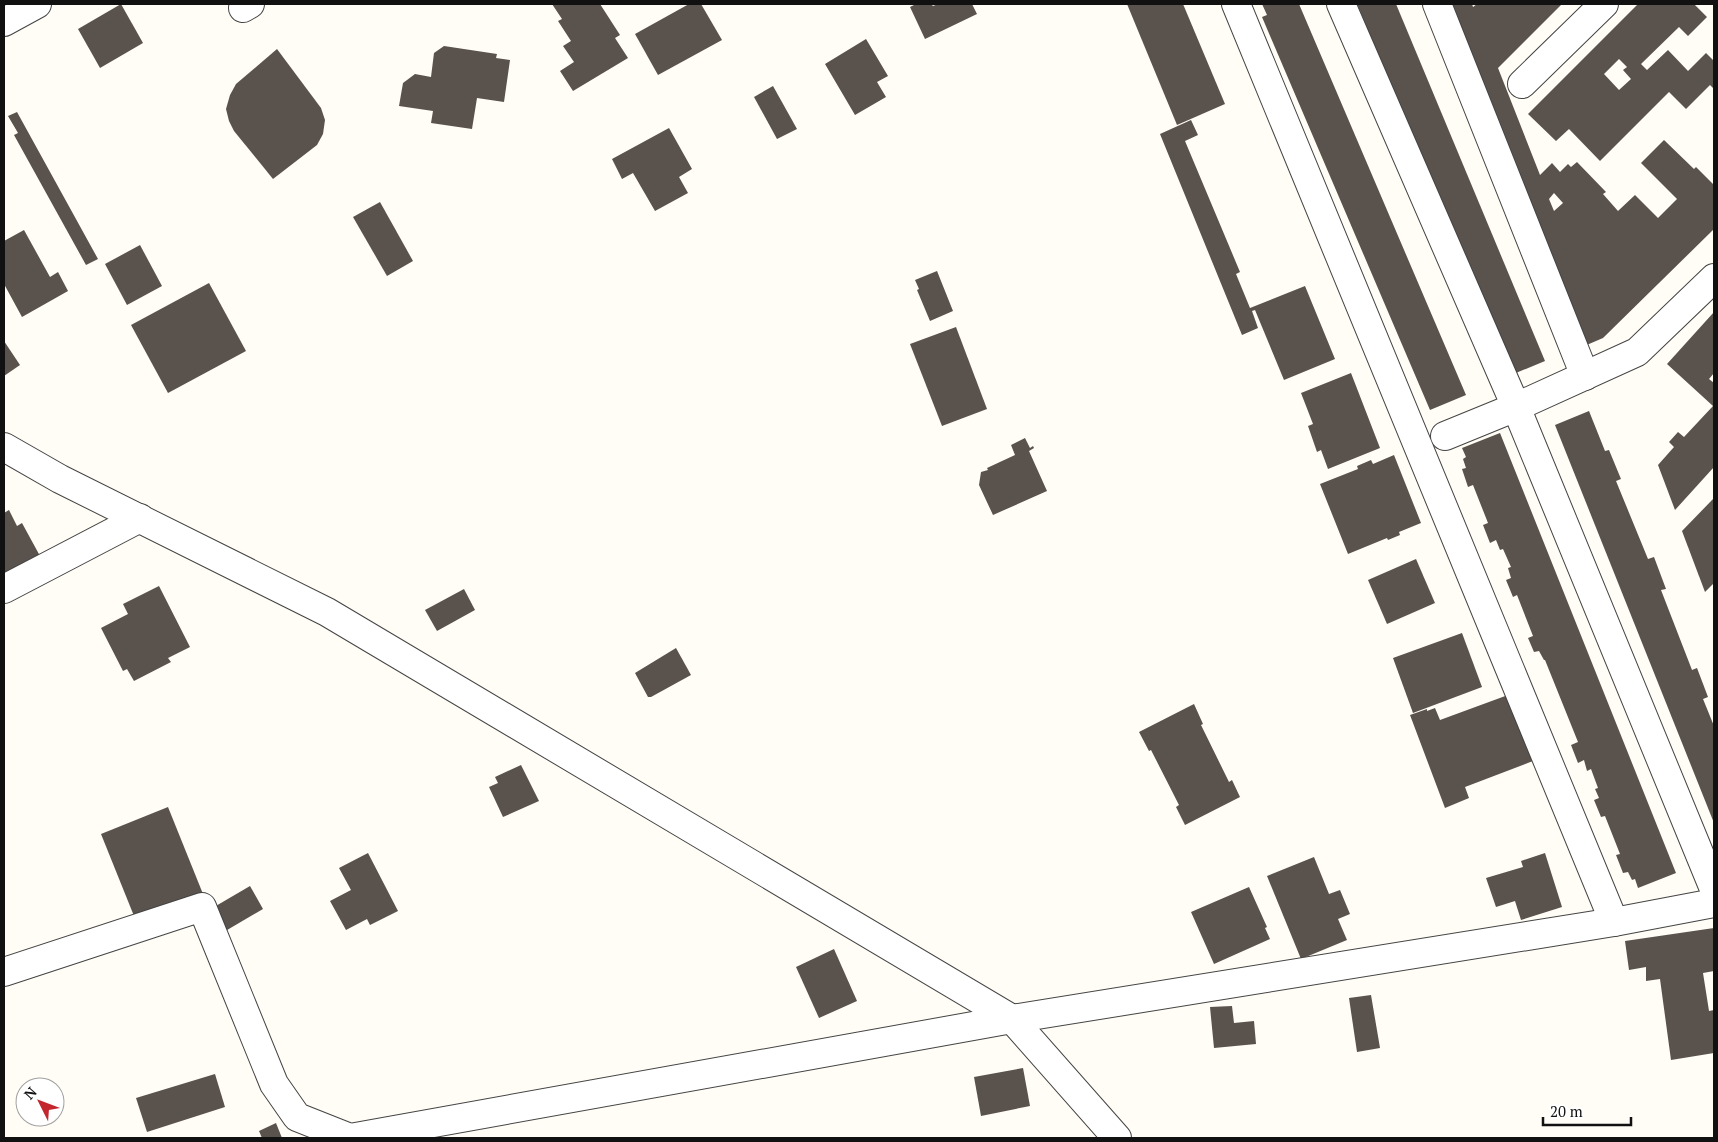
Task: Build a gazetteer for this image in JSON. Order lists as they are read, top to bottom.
{
  "scale_bar": "20 m",
  "north": "top left"
}
